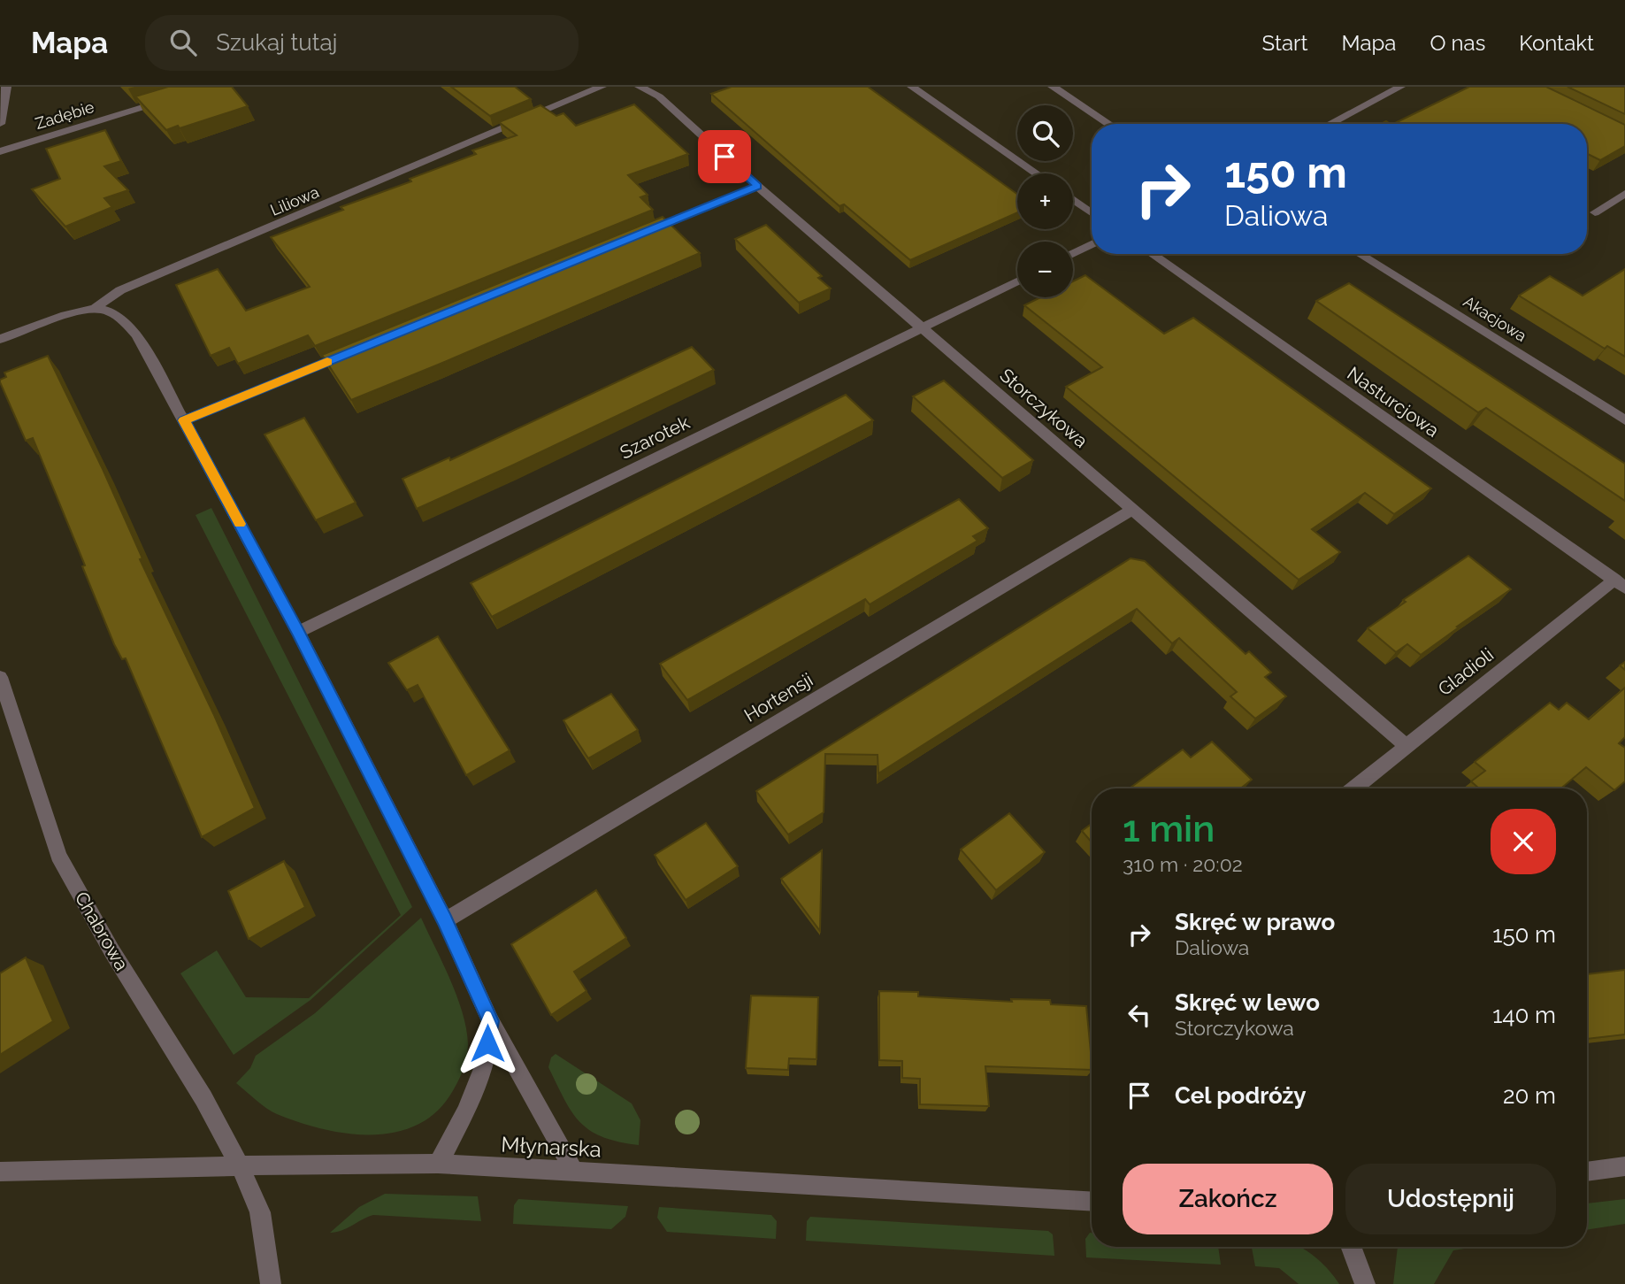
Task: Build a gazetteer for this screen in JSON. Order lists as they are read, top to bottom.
{
  "streets": {
    "street": [
      "Zadębie",
      "Liliowa",
      "Akacjowa",
      "Nasturcjowa",
      "Storczykowa",
      "Szarotek",
      "Gladioli",
      "Hortensji",
      "Chabrowa",
      "Młynarska"
    ]
  },
  "crossings": [
    ["Nasturcjowa", "Gladioli"],
    ["Storczykowa", "Szarotek"],
    ["Storczykowa", "Gladioli"],
    ["Storczykowa", "Hortensji"],
    ["Chabrowa", "Młynarska"]
  ],
  "page": {
    "header": "Mapa",
    "search": "Szukaj tutaj",
    "nav": [
      "Start",
      "Mapa",
      "O nas",
      "Kontakt"
    ],
    "map_buttons": ["+", "−"],
    "turn": ["150 m", "Daliowa"],
    "heading": ["1 min", "310 m · 20:02"],
    "list": [
      {
        "name": "Skręć w prawo",
        "note": "Daliowa",
        "value": "150 m"
      },
      {
        "name": "Skręć w lewo",
        "note": "Storczykowa",
        "value": "140 m"
      },
      {
        "name": "Cel podróży",
        "value": "20 m"
      }
    ],
    "buttons": ["Zakończ", "Udostępnij"]
  }
}
